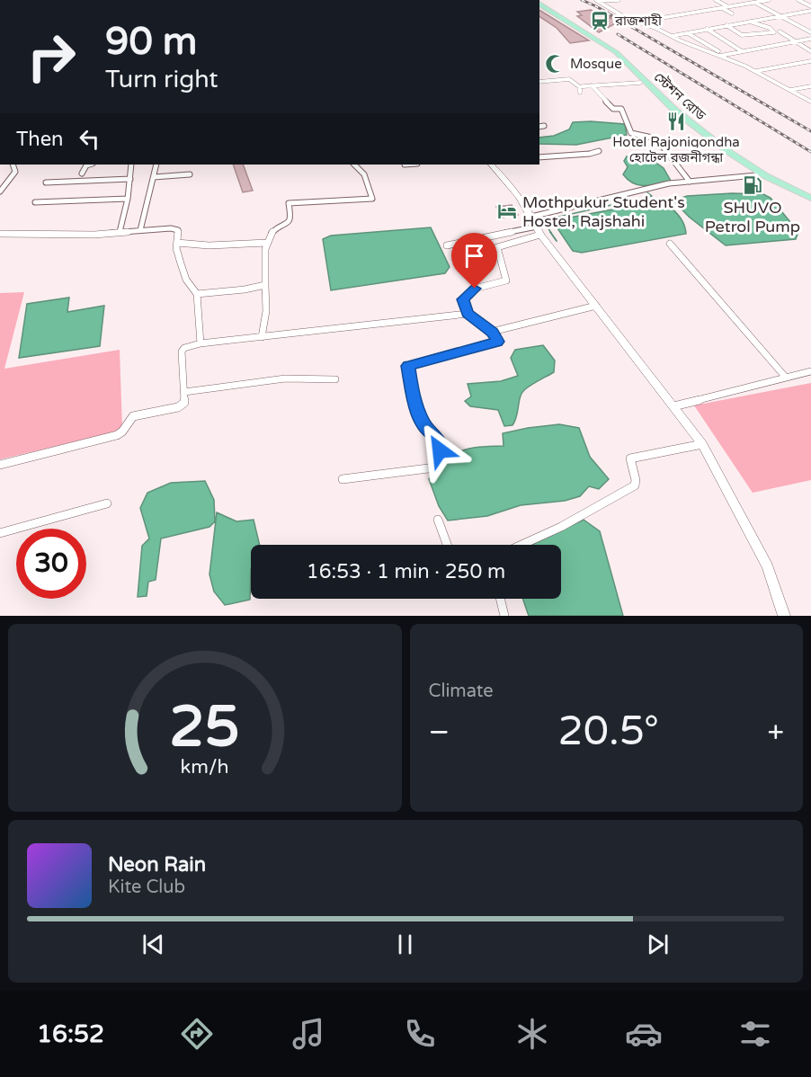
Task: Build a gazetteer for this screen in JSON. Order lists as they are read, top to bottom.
{
  "streets": {
    "main road": ["স্টেশন রোড"]
  },
  "places": {
    "station": ["রাজশাহী"],
    "mosque": ["Mosque"],
    "restaurant": ["Hotel Rajonigondha হোটেল রজনীগন্ধা"],
    "fuel station": ["SHUVO Petrol Pump"],
    "hotel": ["Mothpukur Student's Hostel, Rajshahi"]
  },
  "page": {
    "turn": ["90 m", "Turn right"],
    "then": "Then",
    "limit": "30",
    "trip": "16:53 · 1 min · 250 m",
    "tile": "Climate",
    "heat": ["−", "20.5°", "+"],
    "song": ["Neon Rain", "Kite Club"],
    "tabs": "16:52",
    "gauge": ["25", "km/h"]
  }
}
